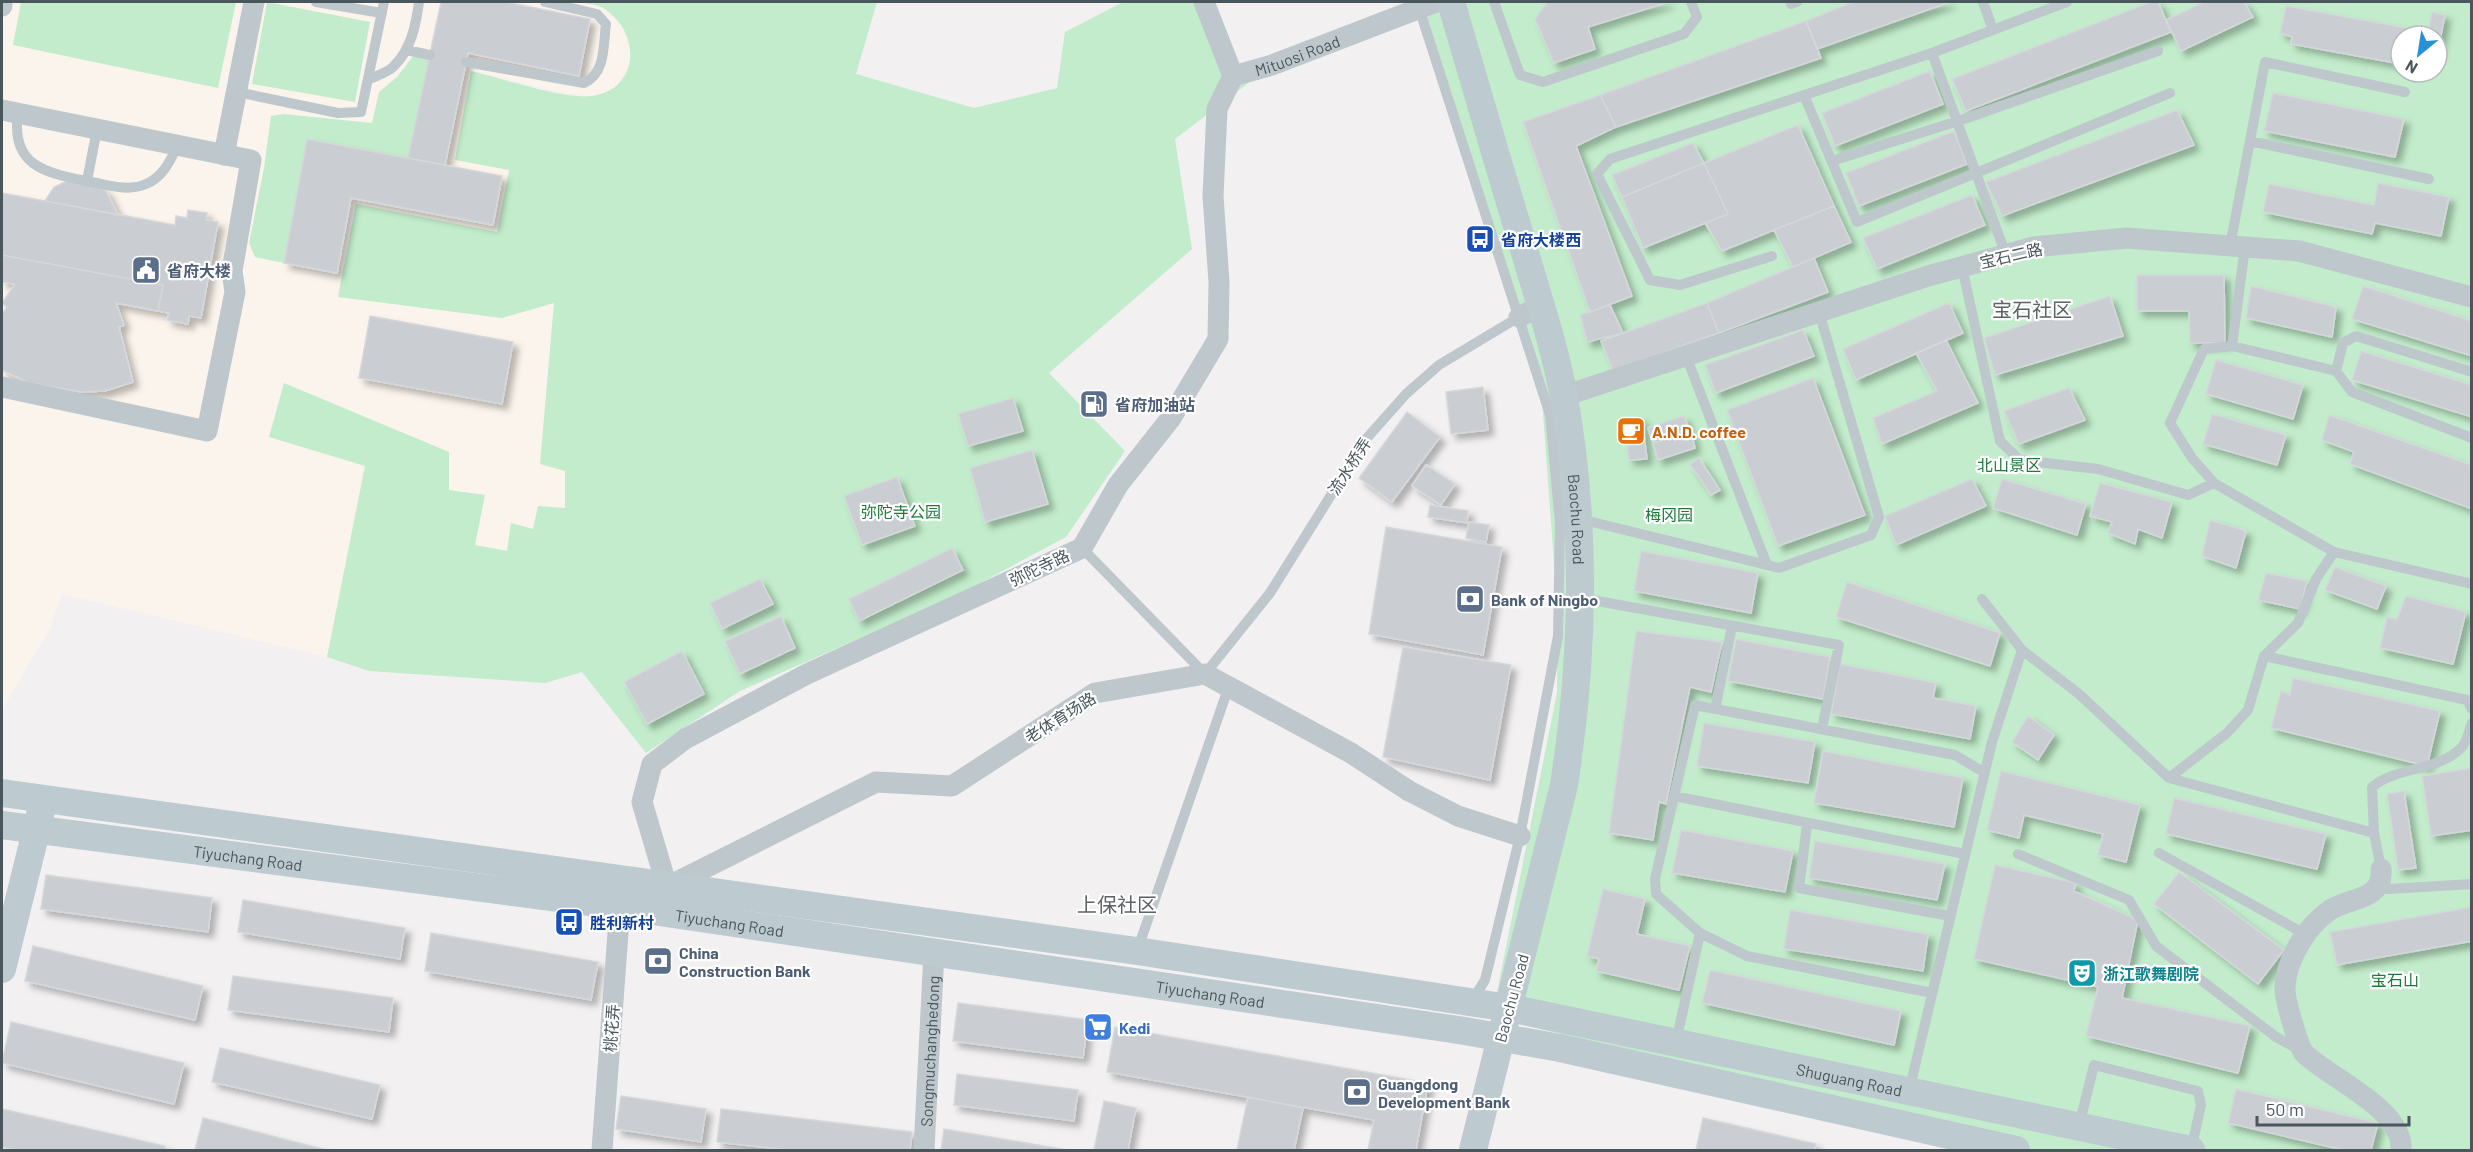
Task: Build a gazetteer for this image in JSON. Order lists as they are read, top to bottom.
{
  "streets": {
    "main road": ["Baochu Road", "Tiyuchang Road", "Shuguang Road"],
    "street": [
      "Mituosi Road",
      "宝石二路",
      "弥陀寺路",
      "老体育场路",
      "桃花弄",
      "Songmuchanghedong"
    ],
    "lane": ["流水桥弄"]
  },
  "crossings": [
    ["Mituosi Road", "弥陀寺路"],
    ["宝石二路", "Baochu Road"],
    ["流水桥弄", "Baochu Road"],
    ["流水桥弄", "老体育场路"],
    ["Baochu Road", "Tiyuchang Road"],
    ["Baochu Road", "Shuguang Road"],
    ["弥陀寺路", "老体育场路"],
    ["弥陀寺路", "Tiyuchang Road"],
    ["老体育场路", "Tiyuchang Road"],
    ["Tiyuchang Road", "桃花弄"],
    ["Tiyuchang Road", "Songmuchanghedong"],
    ["Tiyuchang Road", "Shuguang Road"]
  ],
  "districts": ["宝石社区", "上保社区"],
  "parks": [
    "北山景区",
    "弥陀寺公园",
    "梅冈园",
    "宝石山"
  ],
  "places": {
    "bus stop": ["省府大楼西", "胜利新村"],
    "public building": ["省府大楼"],
    "fuel station": ["省府加油站"],
    "cafe": ["A.N.D. coffee"],
    "bank": ["Bank of Ningbo", "China Construction Bank", "Guangdong Development Bank"],
    "theatre": ["浙江歌舞剧院"],
    "supermarket": ["Kedi"]
  },
  "scale_bar": "50 m",
  "north": "bottom left"
}
